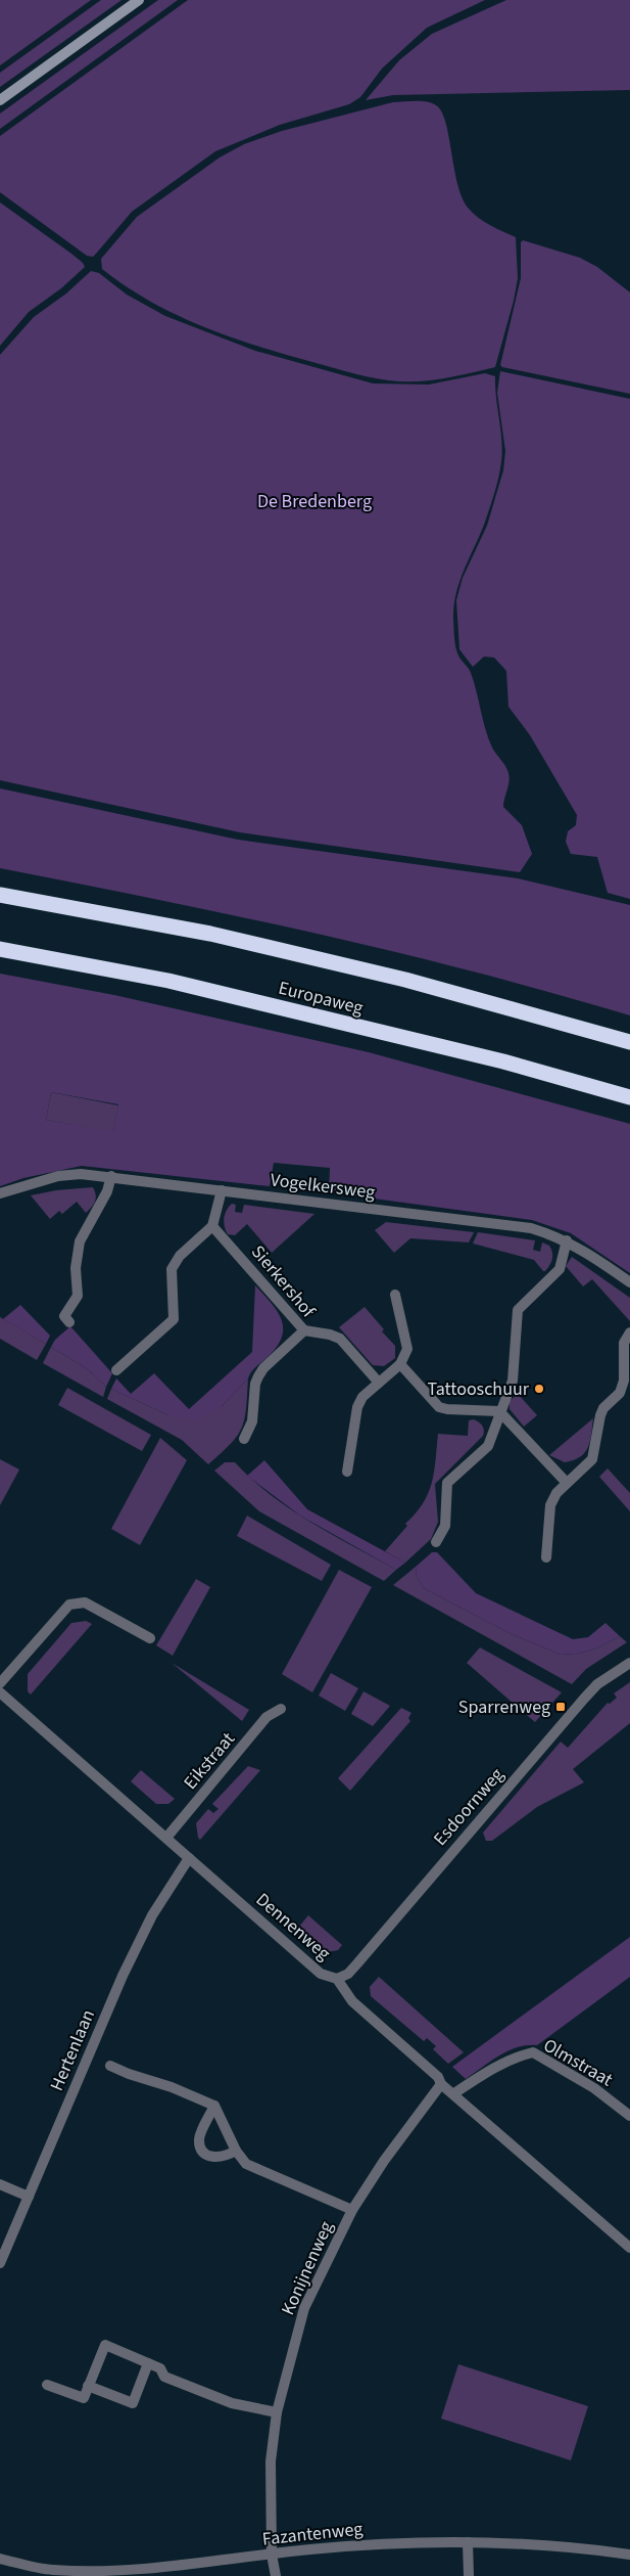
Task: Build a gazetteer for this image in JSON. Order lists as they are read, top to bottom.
{
  "streets": {
    "highway": ["Europaweg"],
    "street": [
      "Vogelkersweg",
      "Sierkershof",
      "Eikstraat",
      "Esdoornweg",
      "Dennenweg",
      "Hertenlaan",
      "Olmstraat",
      "Konijnenweg",
      "Fazantenweg"
    ]
  },
  "crossings": [
    ["Eikstraat", "Dennenweg"],
    ["Esdoornweg", "Dennenweg"],
    ["Dennenweg", "Hertenlaan"],
    ["Dennenweg", "Olmstraat"],
    ["Dennenweg", "Konijnenweg"],
    ["Konijnenweg", "Fazantenweg"]
  ],
  "parks": ["De Bredenberg"],
  "places": {
    "other": ["Tattooschuur"],
    "transit": ["Sparrenweg"]
  }
}
